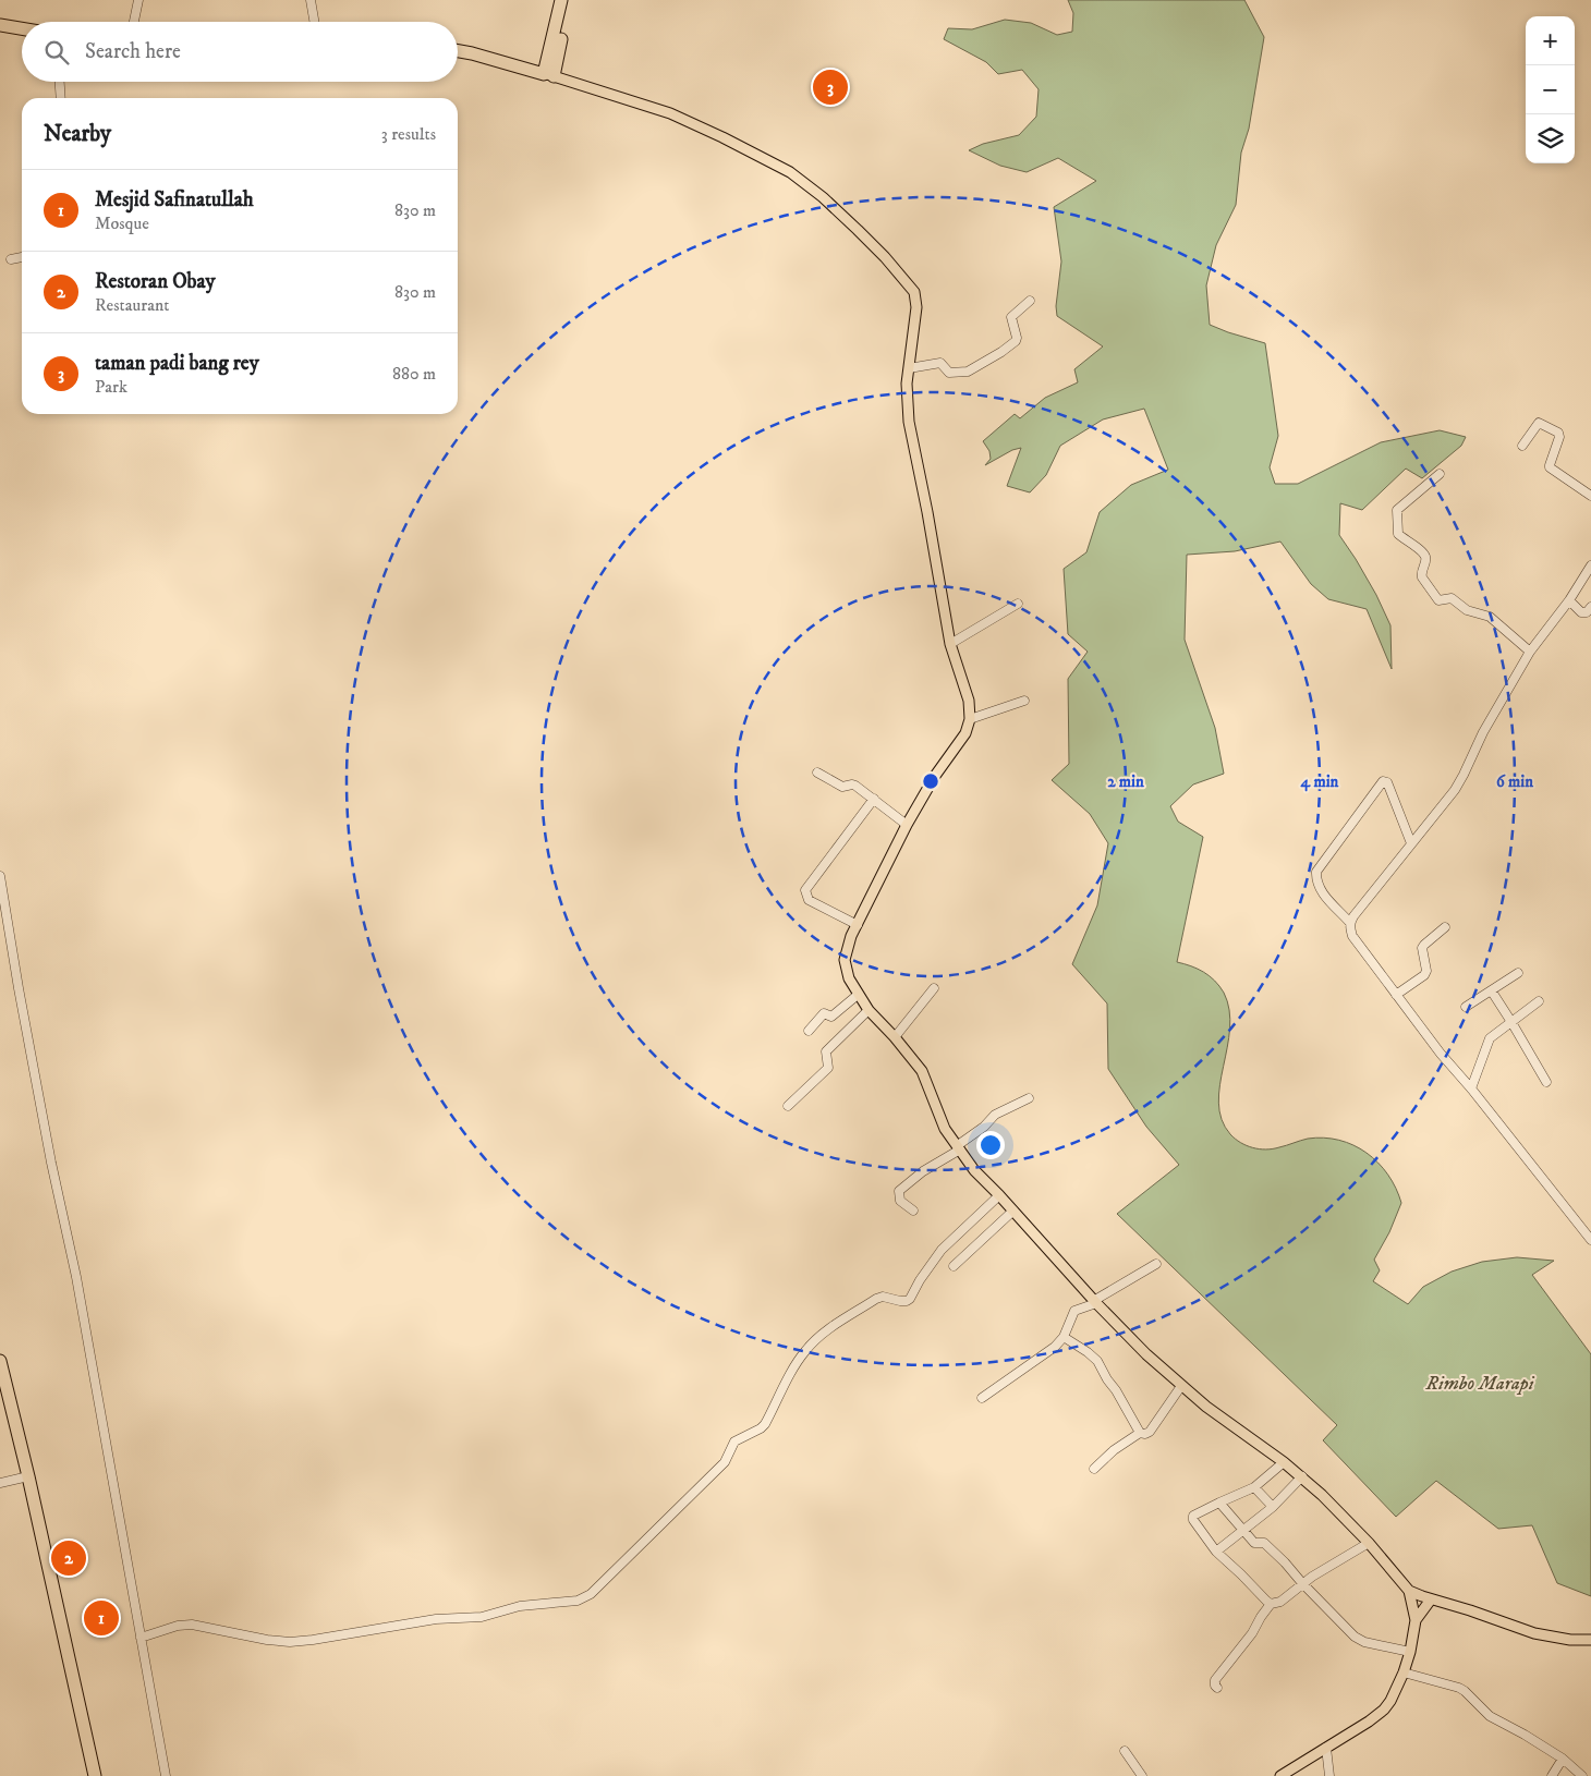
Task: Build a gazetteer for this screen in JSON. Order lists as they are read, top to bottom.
{
  "parks": ["Rimbo Marapi"],
  "page": {
    "map_buttons": ["+", "−"],
    "search": "Search here",
    "pins": ["3", "2", "1"],
    "heading": ["Nearby", "3 results"],
    "list": [
      {
        "mark": "1",
        "name": "Mesjid Safinatullah",
        "note": "Mosque",
        "value": "830 m"
      },
      {
        "mark": "2",
        "name": "Restoran Obay",
        "note": "Restaurant",
        "value": "830 m"
      },
      {
        "mark": "3",
        "name": "taman padi bang rey",
        "note": "Park",
        "value": "880 m"
      }
    ]
  },
  "rings": ["2 min", "4 min", "6 min"]
}
